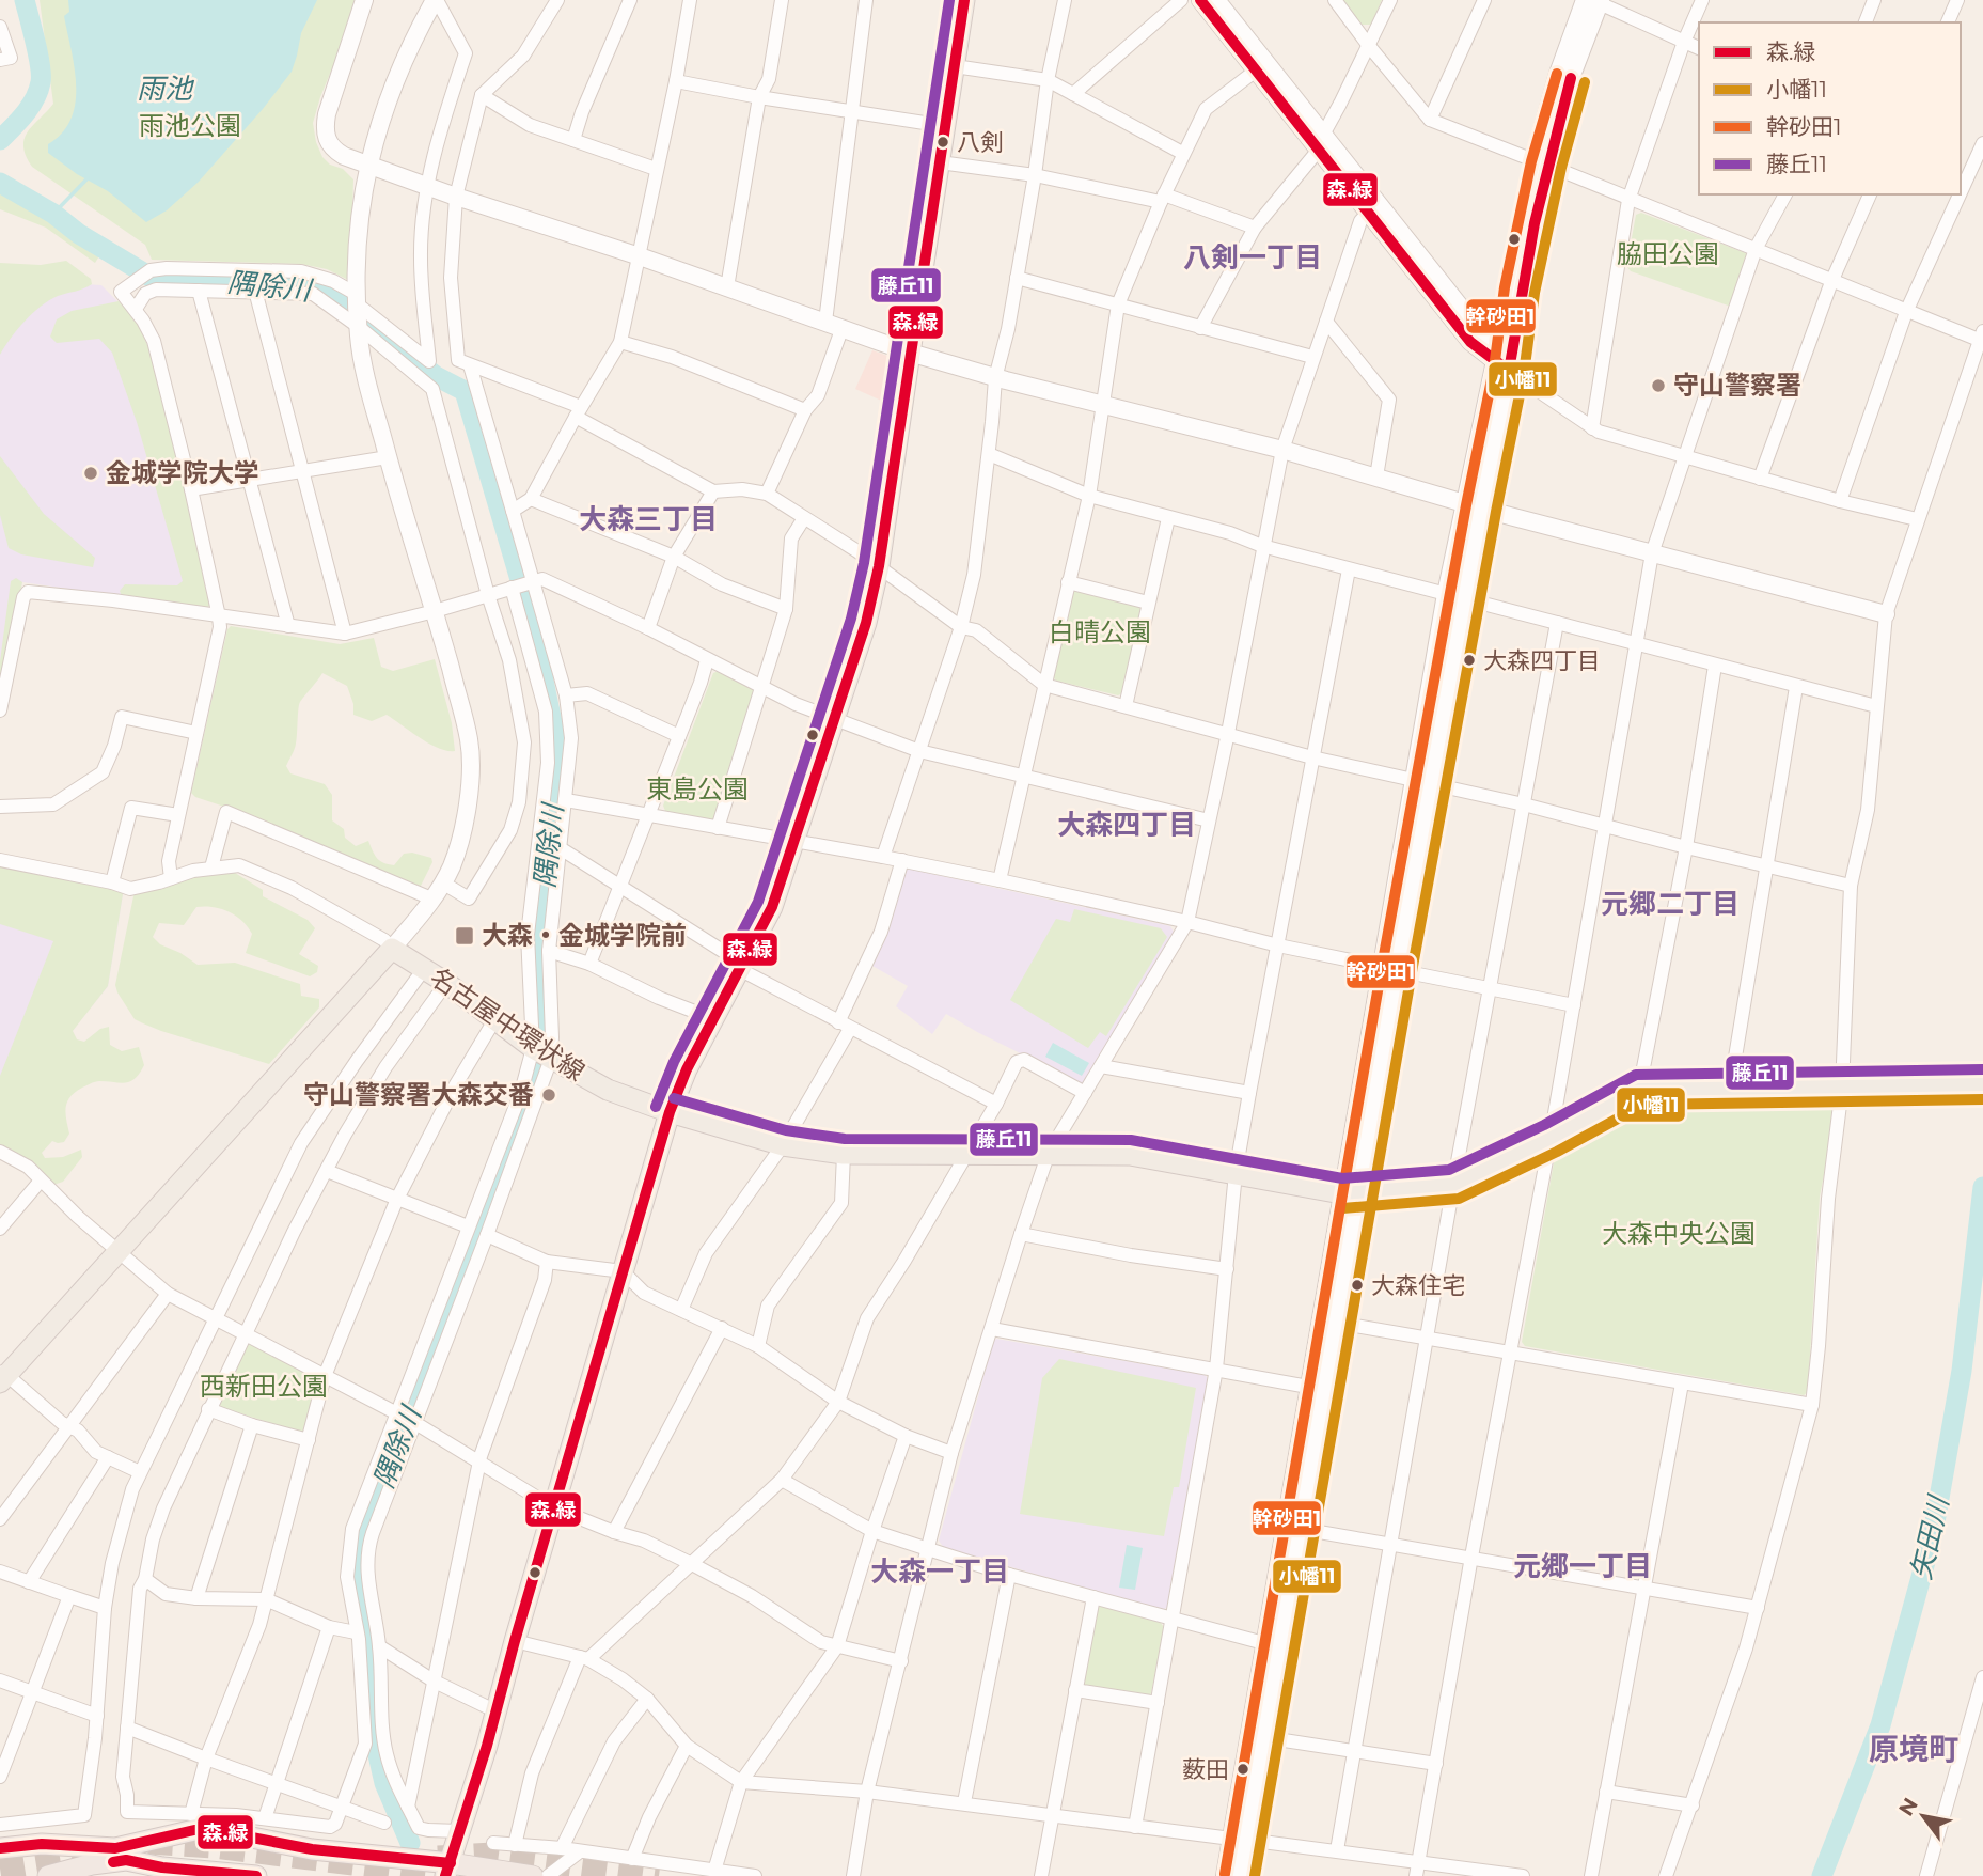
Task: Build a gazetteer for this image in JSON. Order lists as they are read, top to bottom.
{
  "streets": {
    "main road": ["名古屋中環状線"]
  },
  "districts": [
    "八剣一丁目",
    "大森三丁目",
    "大森四丁目",
    "元郷二丁目",
    "元郷一丁目",
    "大森一丁目",
    "原境町"
  ],
  "water": ["雨池", "隅除川", "矢田川"],
  "parks": [
    "雨池公園",
    "脇田公園",
    "白晴公園",
    "東島公園",
    "大森中央公園",
    "西新田公園"
  ],
  "places": {
    "other": [
      "八剣",
      "守山警察署",
      "金城学院大学",
      "大森四丁目",
      "守山警察署大森交番",
      "大森住宅",
      "薮田"
    ],
    "transit": ["大森・金城学院前"]
  },
  "lines": [
    "transit line 森.緑",
    "transit line 藤丘11",
    "transit line 幹砂田1",
    "transit line 小幡11"
  ],
  "legend": [
    "森.緑",
    "小幡11",
    "幹砂田1",
    "藤丘11"
  ],
  "north": "top left"
}
